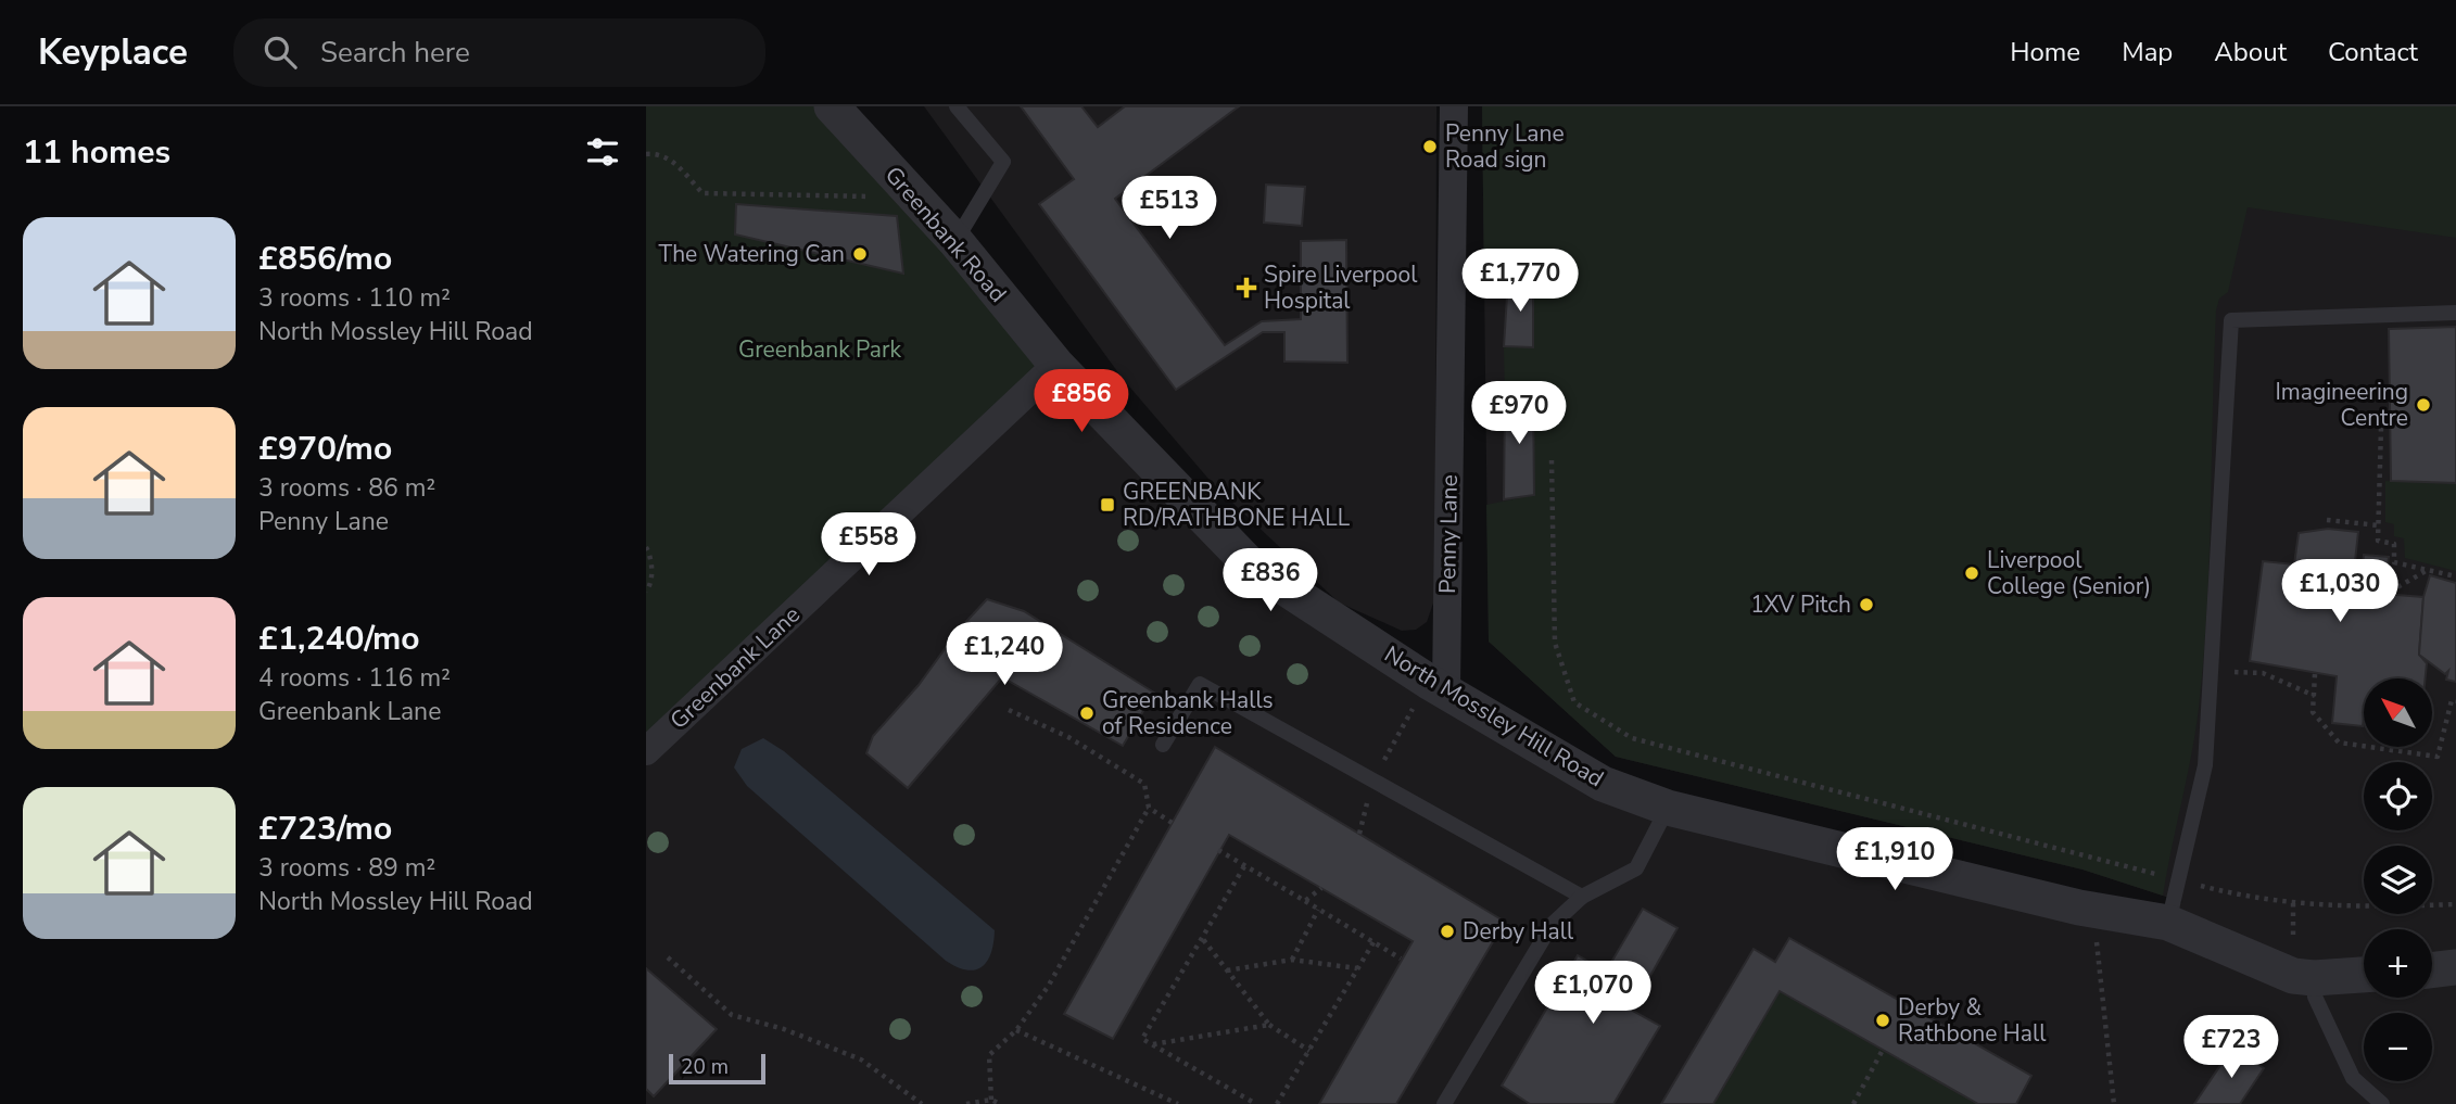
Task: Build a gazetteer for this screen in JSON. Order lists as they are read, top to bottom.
{
  "streets": {
    "street": [
      "Greenbank Road",
      "Penny Lane",
      "Greenbank Lane",
      "North Mossley Hill Road"
    ]
  },
  "crossings": [
    ["Greenbank Road", "Greenbank Lane"],
    ["Greenbank Road", "North Mossley Hill Road"],
    ["Penny Lane", "North Mossley Hill Road"],
    ["Greenbank Lane", "North Mossley Hill Road"]
  ],
  "parks": ["Greenbank Park"],
  "places": {
    "other": [
      "Penny Lane Road sign",
      "The Watering Can",
      "Imagineering Centre",
      "Liverpool College (Senior)",
      "1XV Pitch",
      "Greenbank Halls of Residence",
      "Derby Hall",
      "Derby & Rathbone Hall"
    ],
    "health": ["Spire Liverpool Hospital"],
    "transit": ["GREENBANK RD/RATHBONE HALL"]
  },
  "scale_bar": "20 m",
  "north": "top left",
  "page": {
    "header": "Keyplace",
    "search": "Search here",
    "nav": [
      "Home",
      "Map",
      "About",
      "Contact"
    ],
    "heading": "11 homes",
    "price": [
      "£513",
      "£1,770",
      "£856",
      "£970",
      "£558",
      "£836",
      "£1,030",
      "£1,240",
      "£1,910",
      "£1,070",
      "£723"
    ],
    "list": [
      {
        "name": "£856/mo",
        "note": "3 rooms · 110 m² · North Mossley Hill Road"
      },
      {
        "name": "£970/mo",
        "note": "3 rooms · 86 m² · Penny Lane"
      },
      {
        "name": "£1,240/mo",
        "note": "4 rooms · 116 m² · Greenbank Lane"
      },
      {
        "name": "£723/mo",
        "note": "3 rooms · 89 m² · North Mossley Hill Road"
      }
    ],
    "map_buttons": ["+", "−"],
    "scale": "20 m"
  }
}
